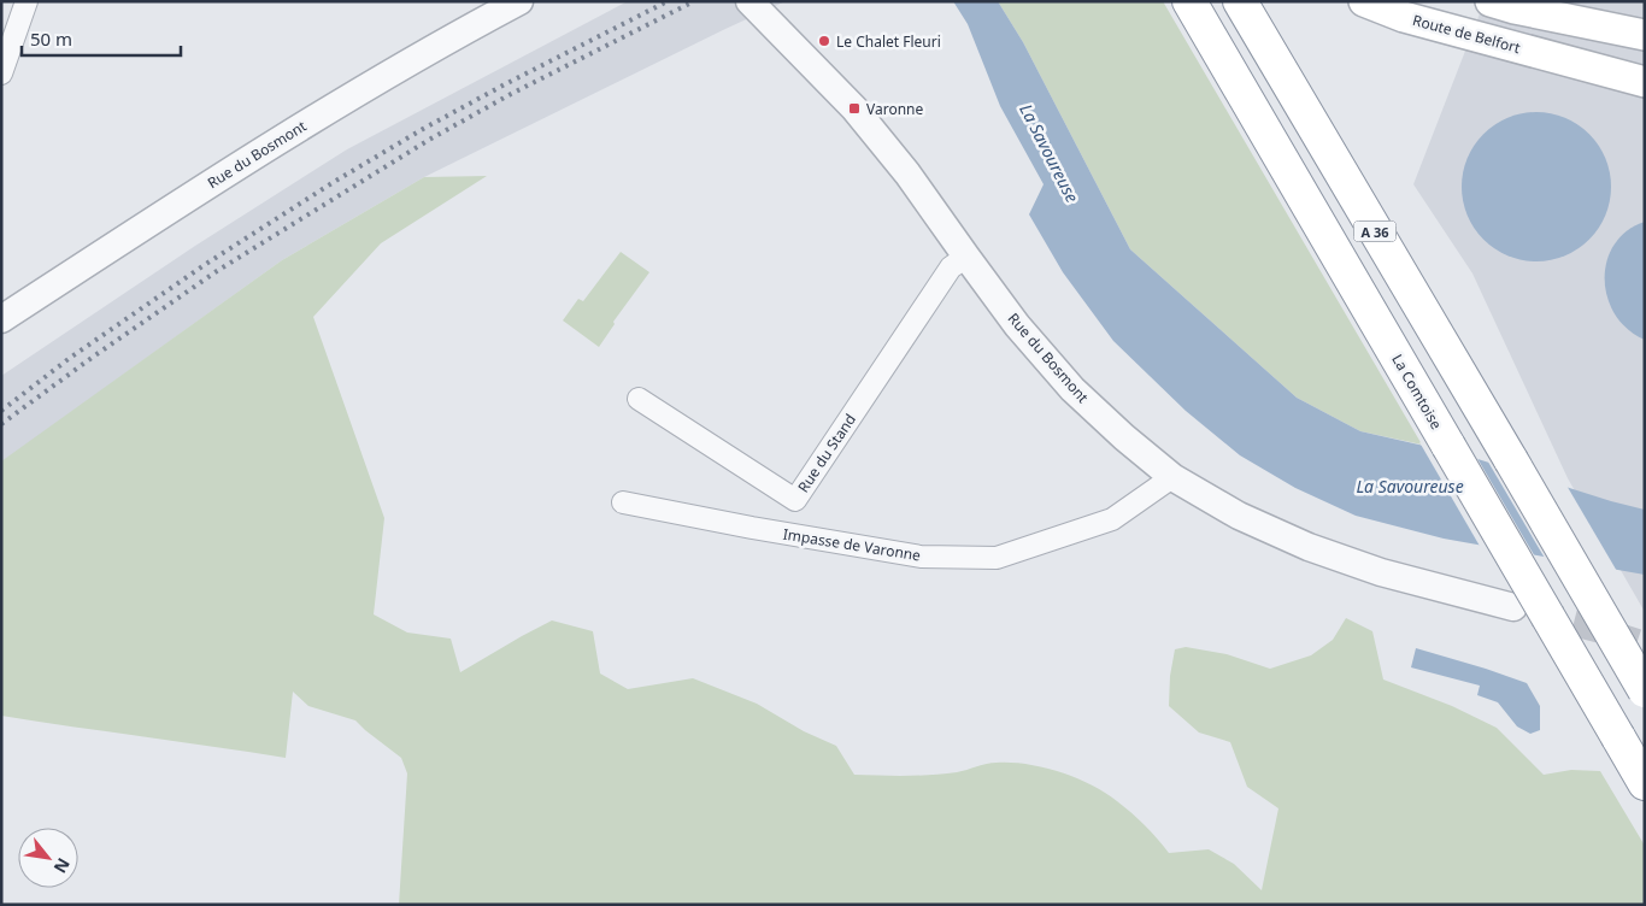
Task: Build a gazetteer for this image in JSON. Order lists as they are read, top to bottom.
{
  "streets": {
    "highway": ["A 36", "La Comtoise"],
    "main road": ["Route de Belfort"],
    "street": ["Rue du Bosmont", "Rue du Stand", "Impasse de Varonne"]
  },
  "crossings": [
    ["Rue du Bosmont", "Rue du Stand"],
    ["Rue du Bosmont", "Impasse de Varonne"]
  ],
  "water": ["La Savoureuse"],
  "places": {
    "other": ["Le Chalet Fleuri"],
    "transit": ["Varonne"]
  },
  "scale_bar": "50 m",
  "north": "bottom right"
}
